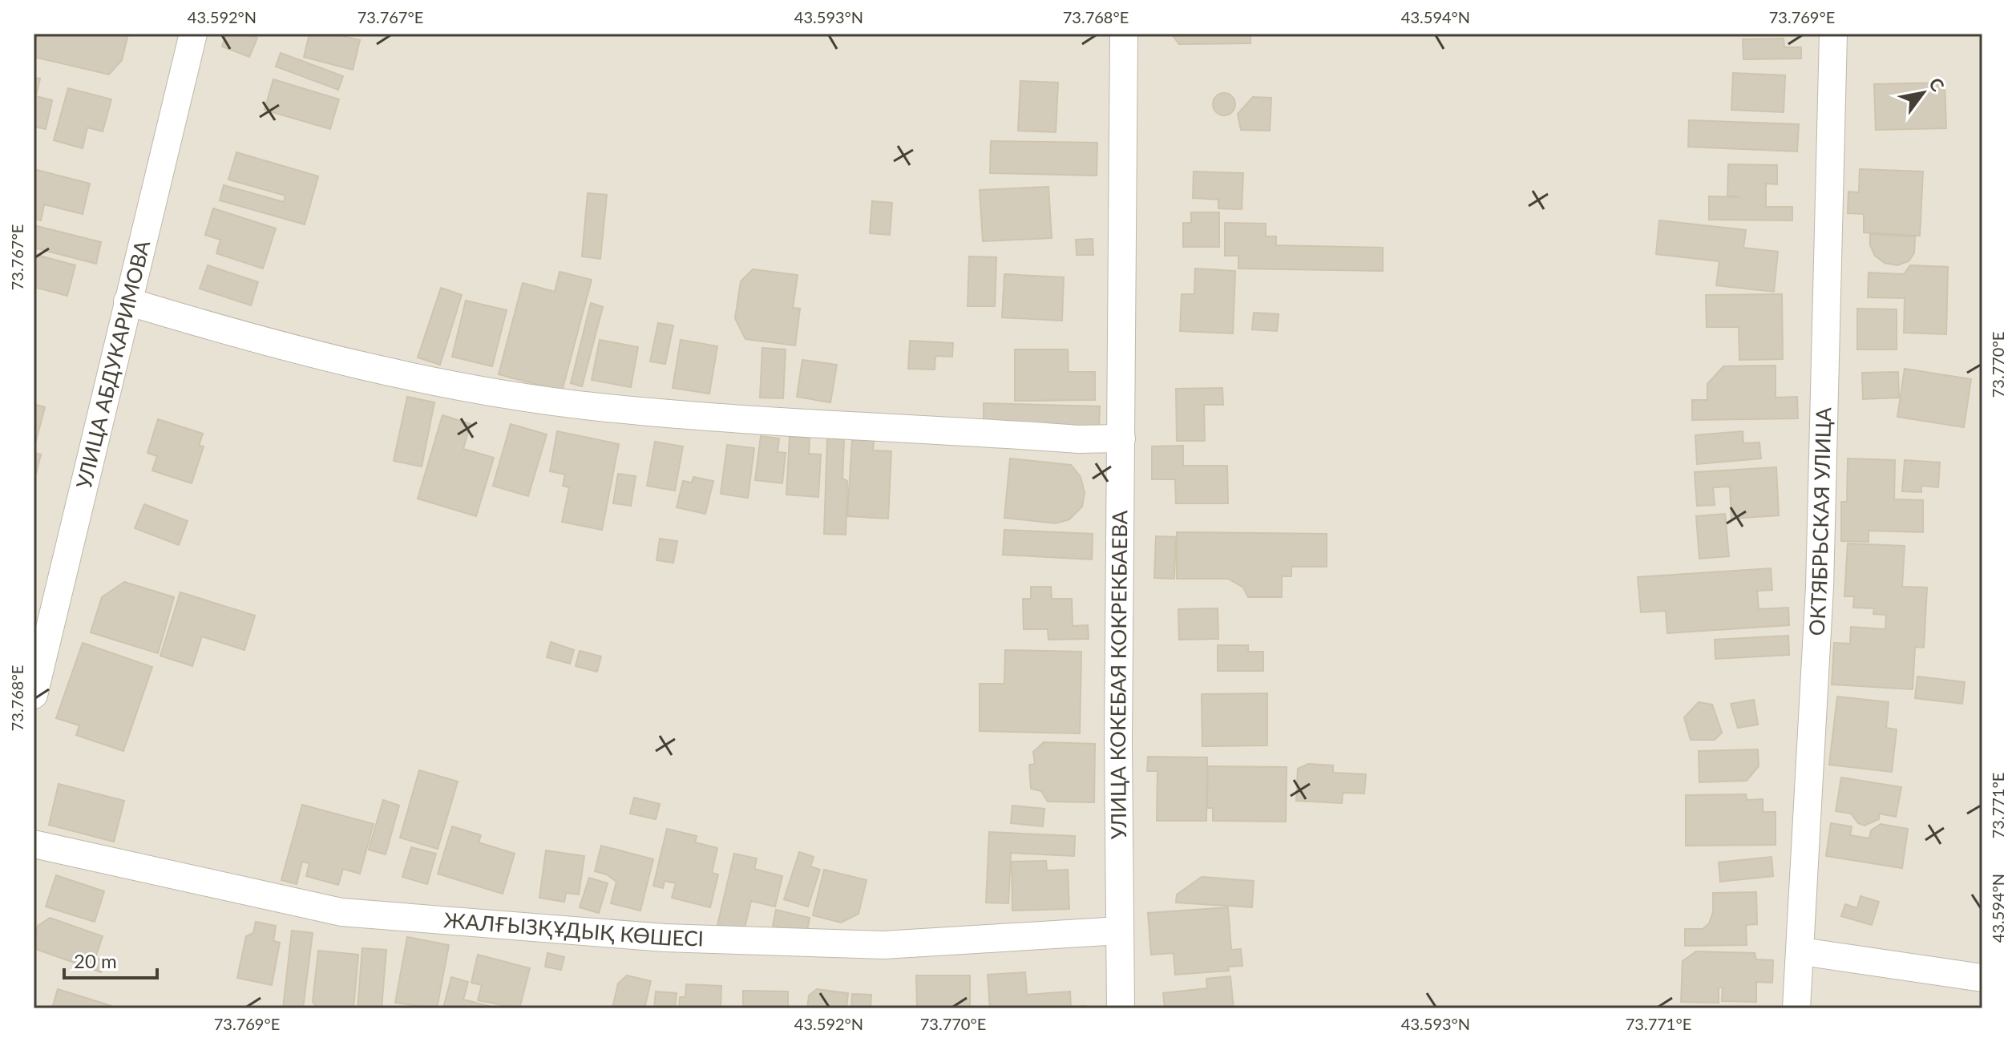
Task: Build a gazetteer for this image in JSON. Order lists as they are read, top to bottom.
{
  "streets": {
    "street": [
      "УЛИЦА АБДУКАРИМОВА",
      "ОКТЯБРЬСКАЯ УЛИЦА",
      "УЛИЦА КОКЕБАЯ КОКРЕКБАЕВА",
      "ЖАЛҒЫЗҚҰДЫҚ КӨШЕСІ"
    ]
  },
  "crossings": [
    ["УЛИЦА КОКЕБАЯ КОКРЕКБАЕВА", "ЖАЛҒЫЗҚҰДЫҚ КӨШЕСІ"]
  ],
  "scale_bar": "20 m",
  "north": "top right",
  "coordinates": [
    "43.592°N",
    "73.767°E",
    "43.593°N",
    "73.768°E",
    "43.594°N",
    "73.769°E",
    "73.770°E",
    "73.771°E"
  ]
}
